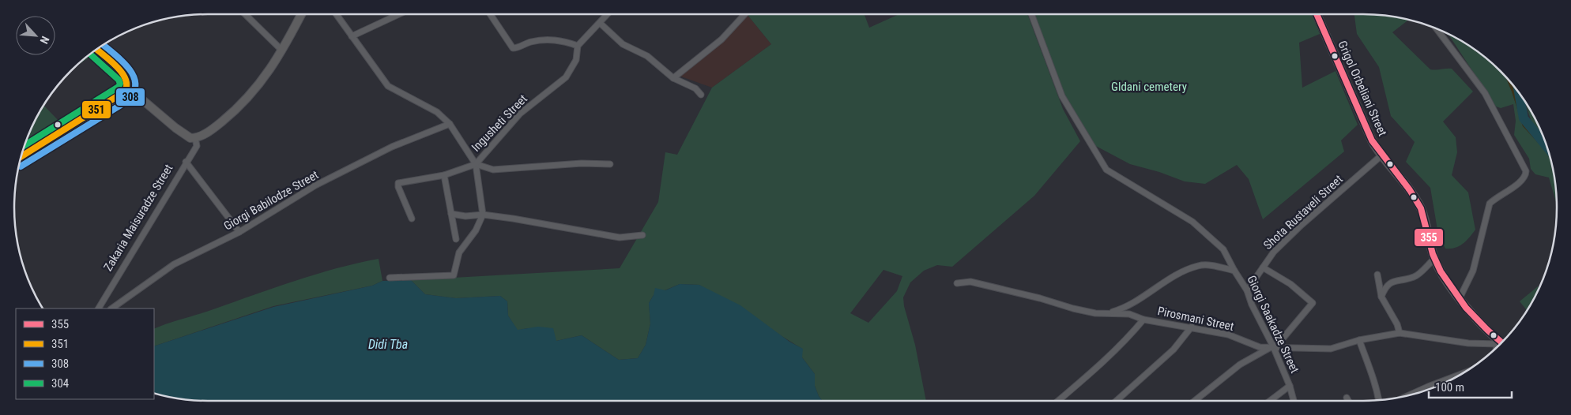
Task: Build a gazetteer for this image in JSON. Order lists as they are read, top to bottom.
{
  "streets": {
    "main road": ["Grigol Orbeliani Street"],
    "street": [
      "Ingusheti Street",
      "Giorgi Babilodze Street",
      "Shota Rustaveli Street",
      "Zakaria Maisuradze Street",
      "Pirosmani Street",
      "Giorgi Saakadze Street"
    ]
  },
  "crossings": [
    ["Grigol Orbeliani Street", "Shota Rustaveli Street"],
    ["Grigol Orbeliani Street", "Pirosmani Street"],
    ["Ingusheti Street", "Giorgi Babilodze Street"],
    ["Shota Rustaveli Street", "Giorgi Saakadze Street"],
    ["Pirosmani Street", "Giorgi Saakadze Street"]
  ],
  "water": ["Didi Tba"],
  "parks": ["Gldani cemetery"],
  "lines": [
    "transit line 355",
    "transit line 308",
    "transit line 351",
    "transit line 304"
  ],
  "legend": [
    "355",
    "351",
    "308",
    "304"
  ],
  "scale_bar": "100 m",
  "north": "bottom right"
}
